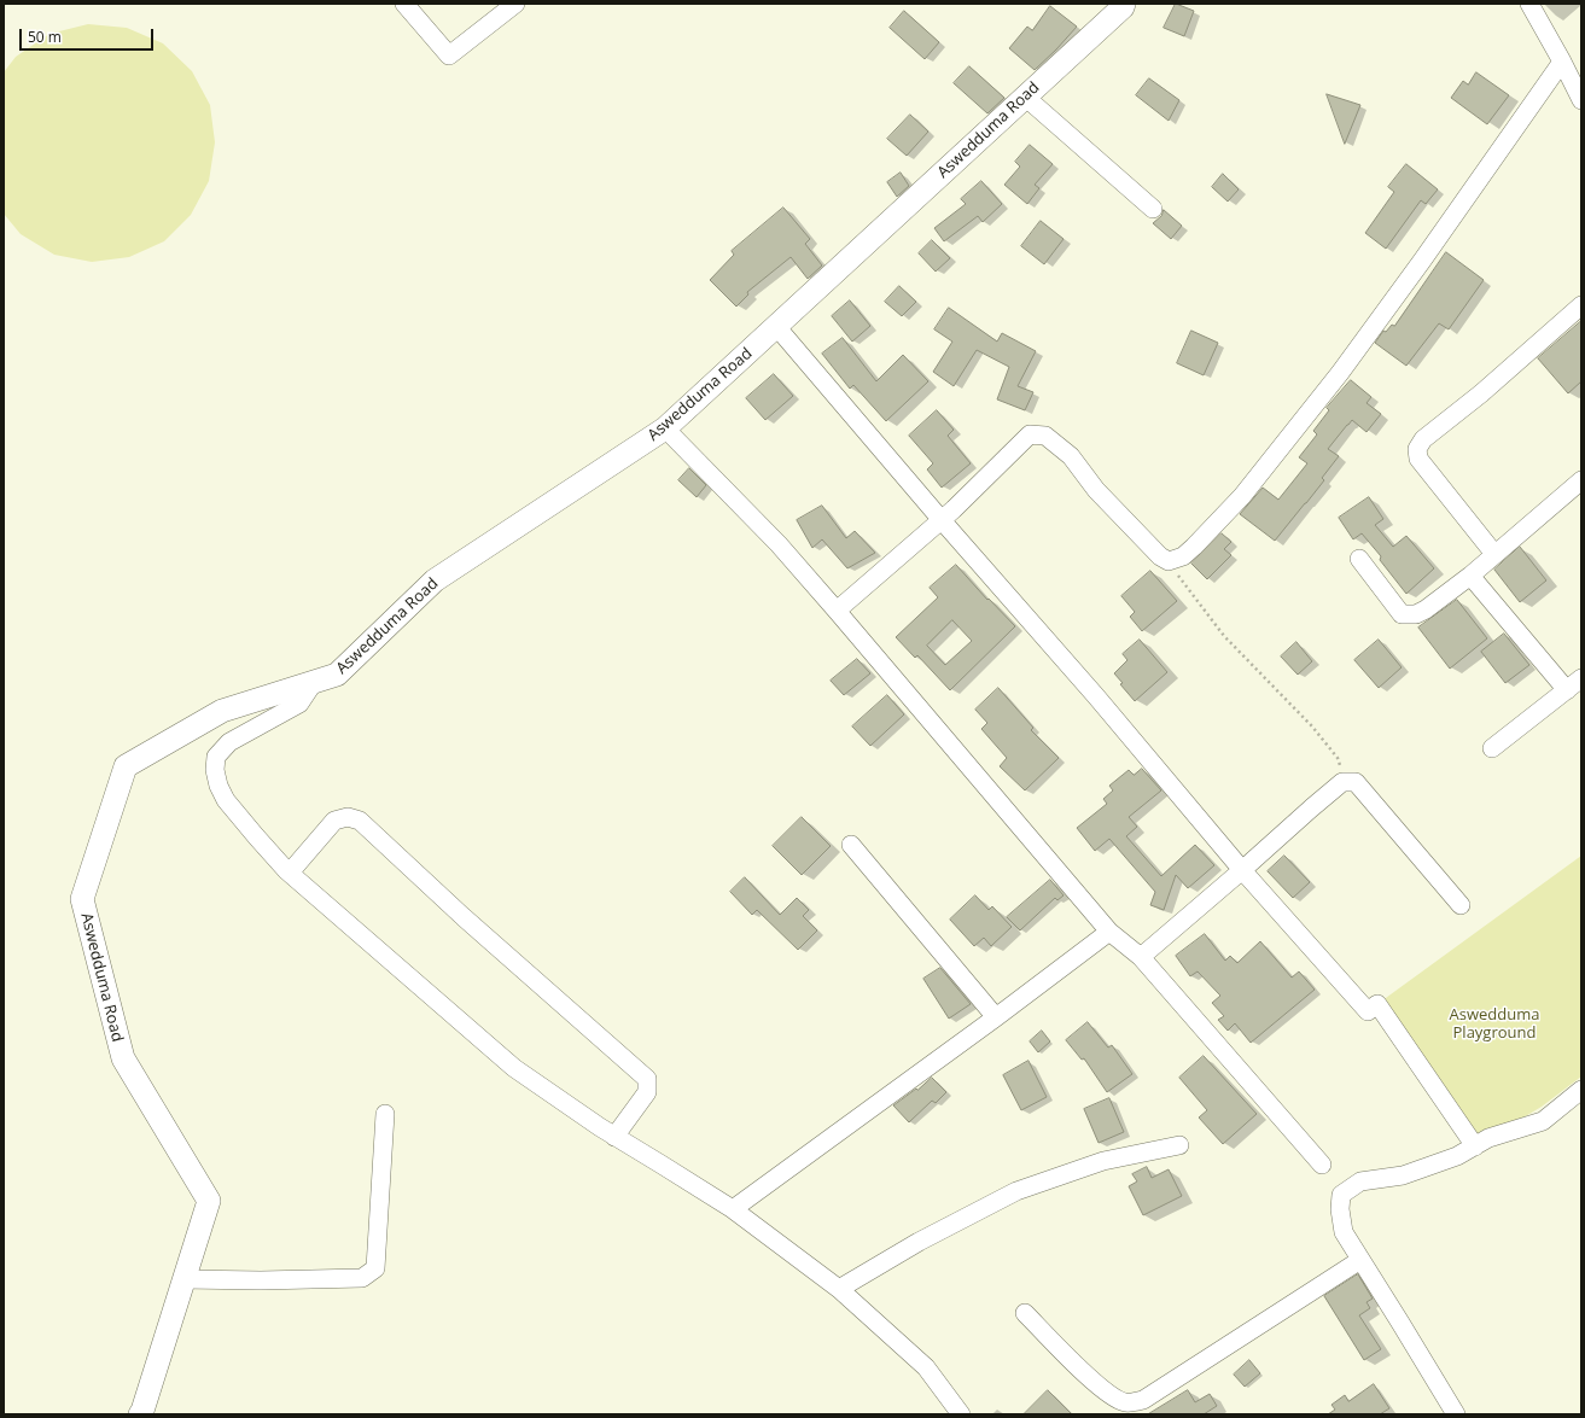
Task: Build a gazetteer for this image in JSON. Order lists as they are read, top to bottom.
{
  "streets": {
    "street": ["Aswedduma Road"]
  },
  "parks": ["Aswedduma Playground"],
  "scale_bar": "50 m"
}
